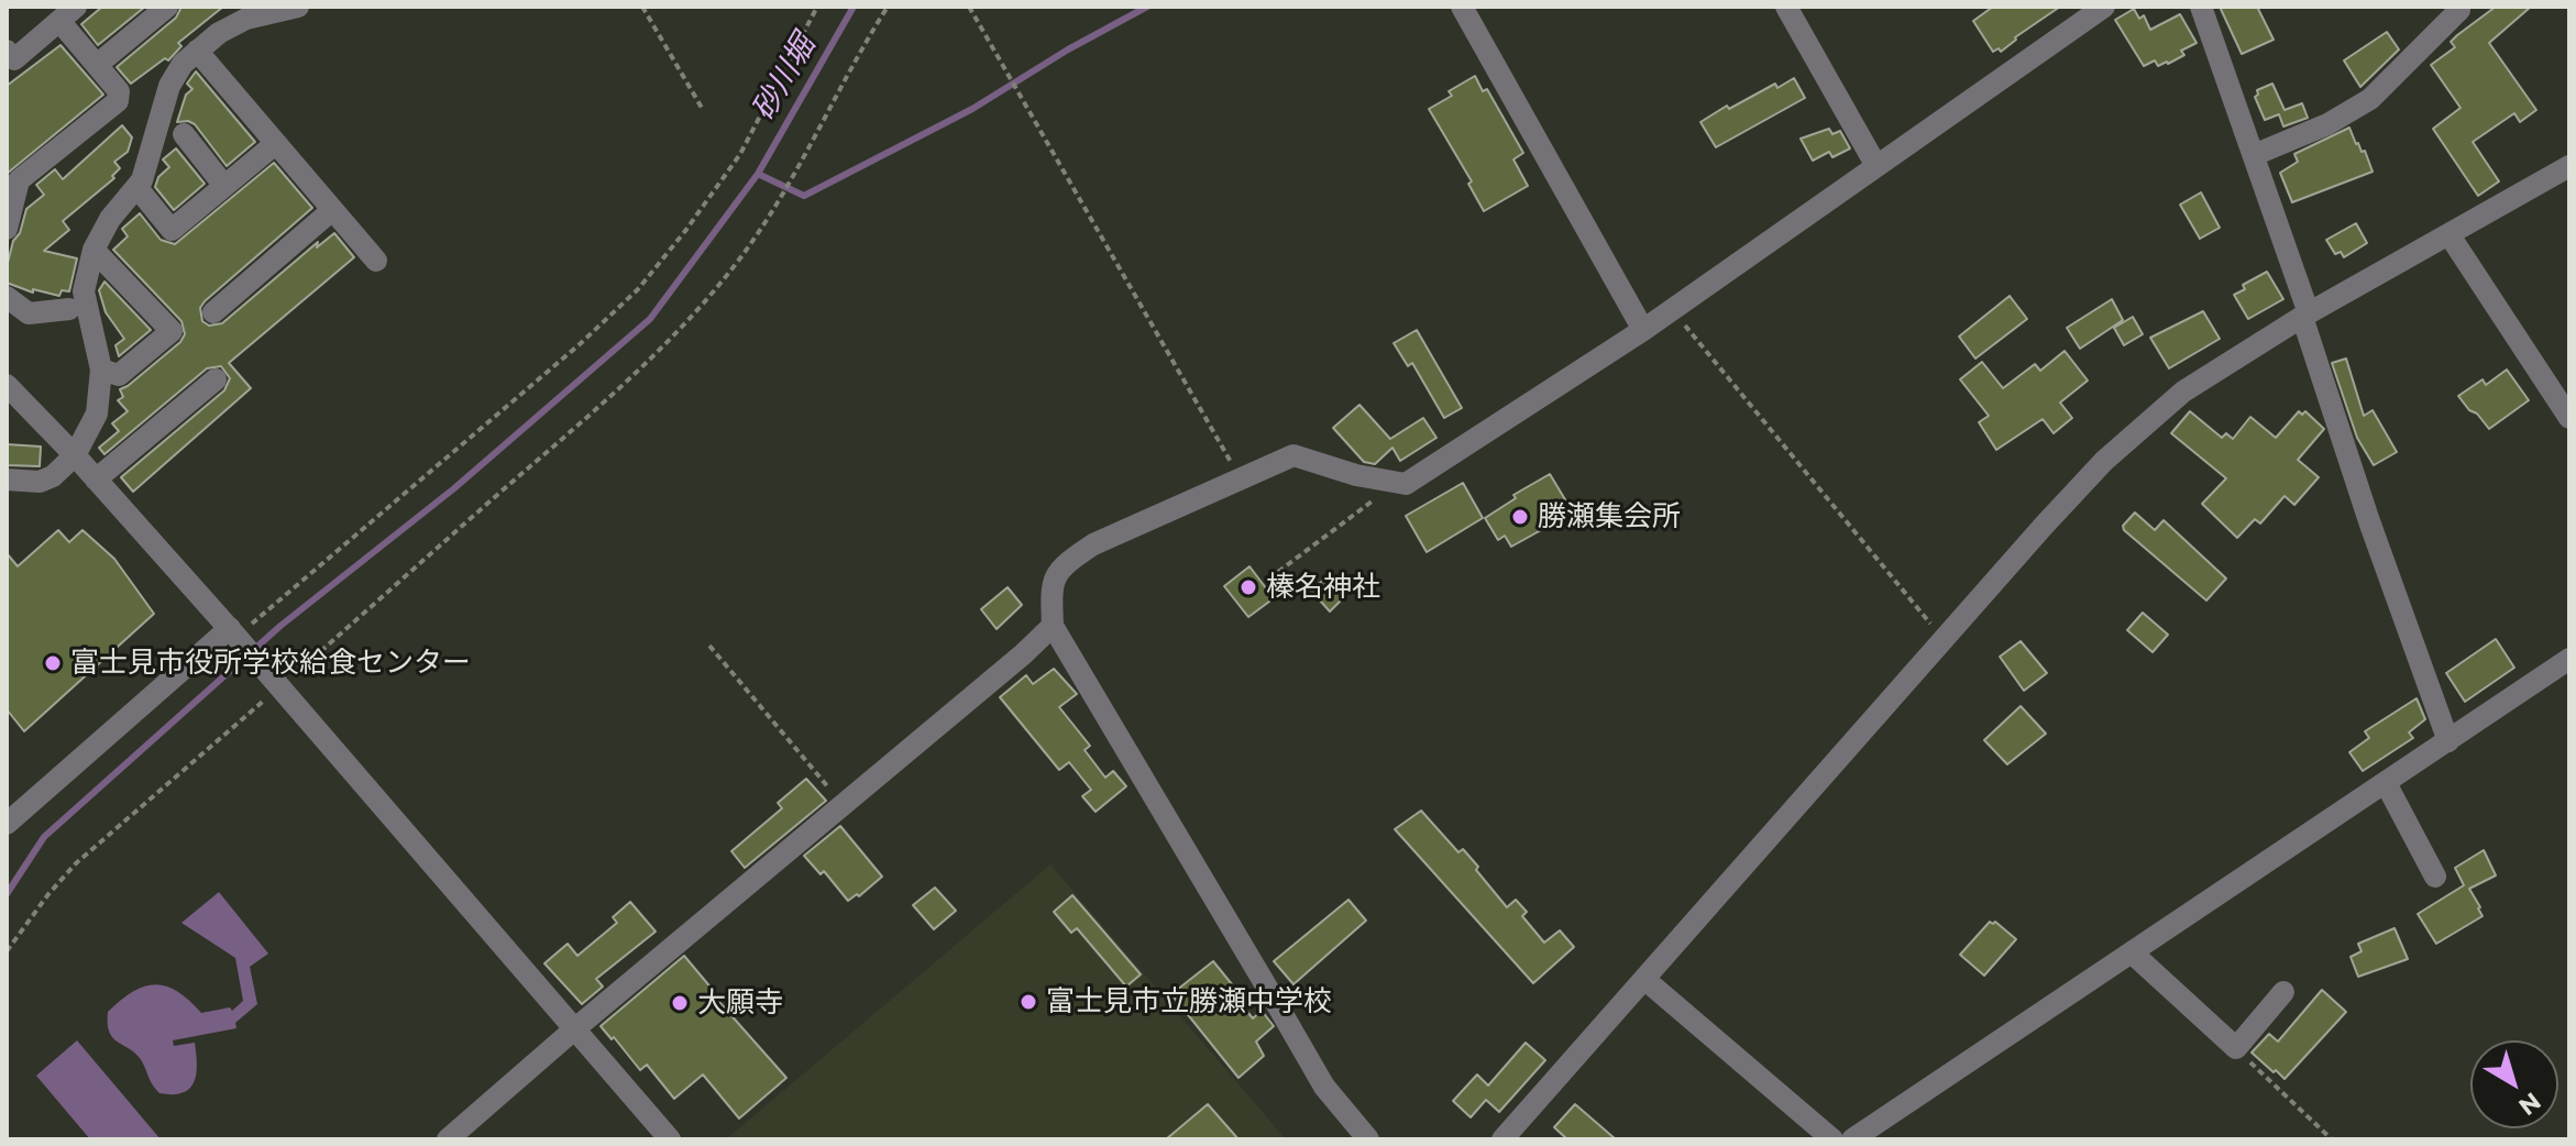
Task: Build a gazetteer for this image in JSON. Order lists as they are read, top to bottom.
{
  "water": ["砂川堀"],
  "places": [
    "勝瀬集会所",
    "榛名神社",
    "富士見市役所学校給食センター",
    "富士見市立勝瀬中学校",
    "大願寺"
  ],
  "north": "bottom right"
}
